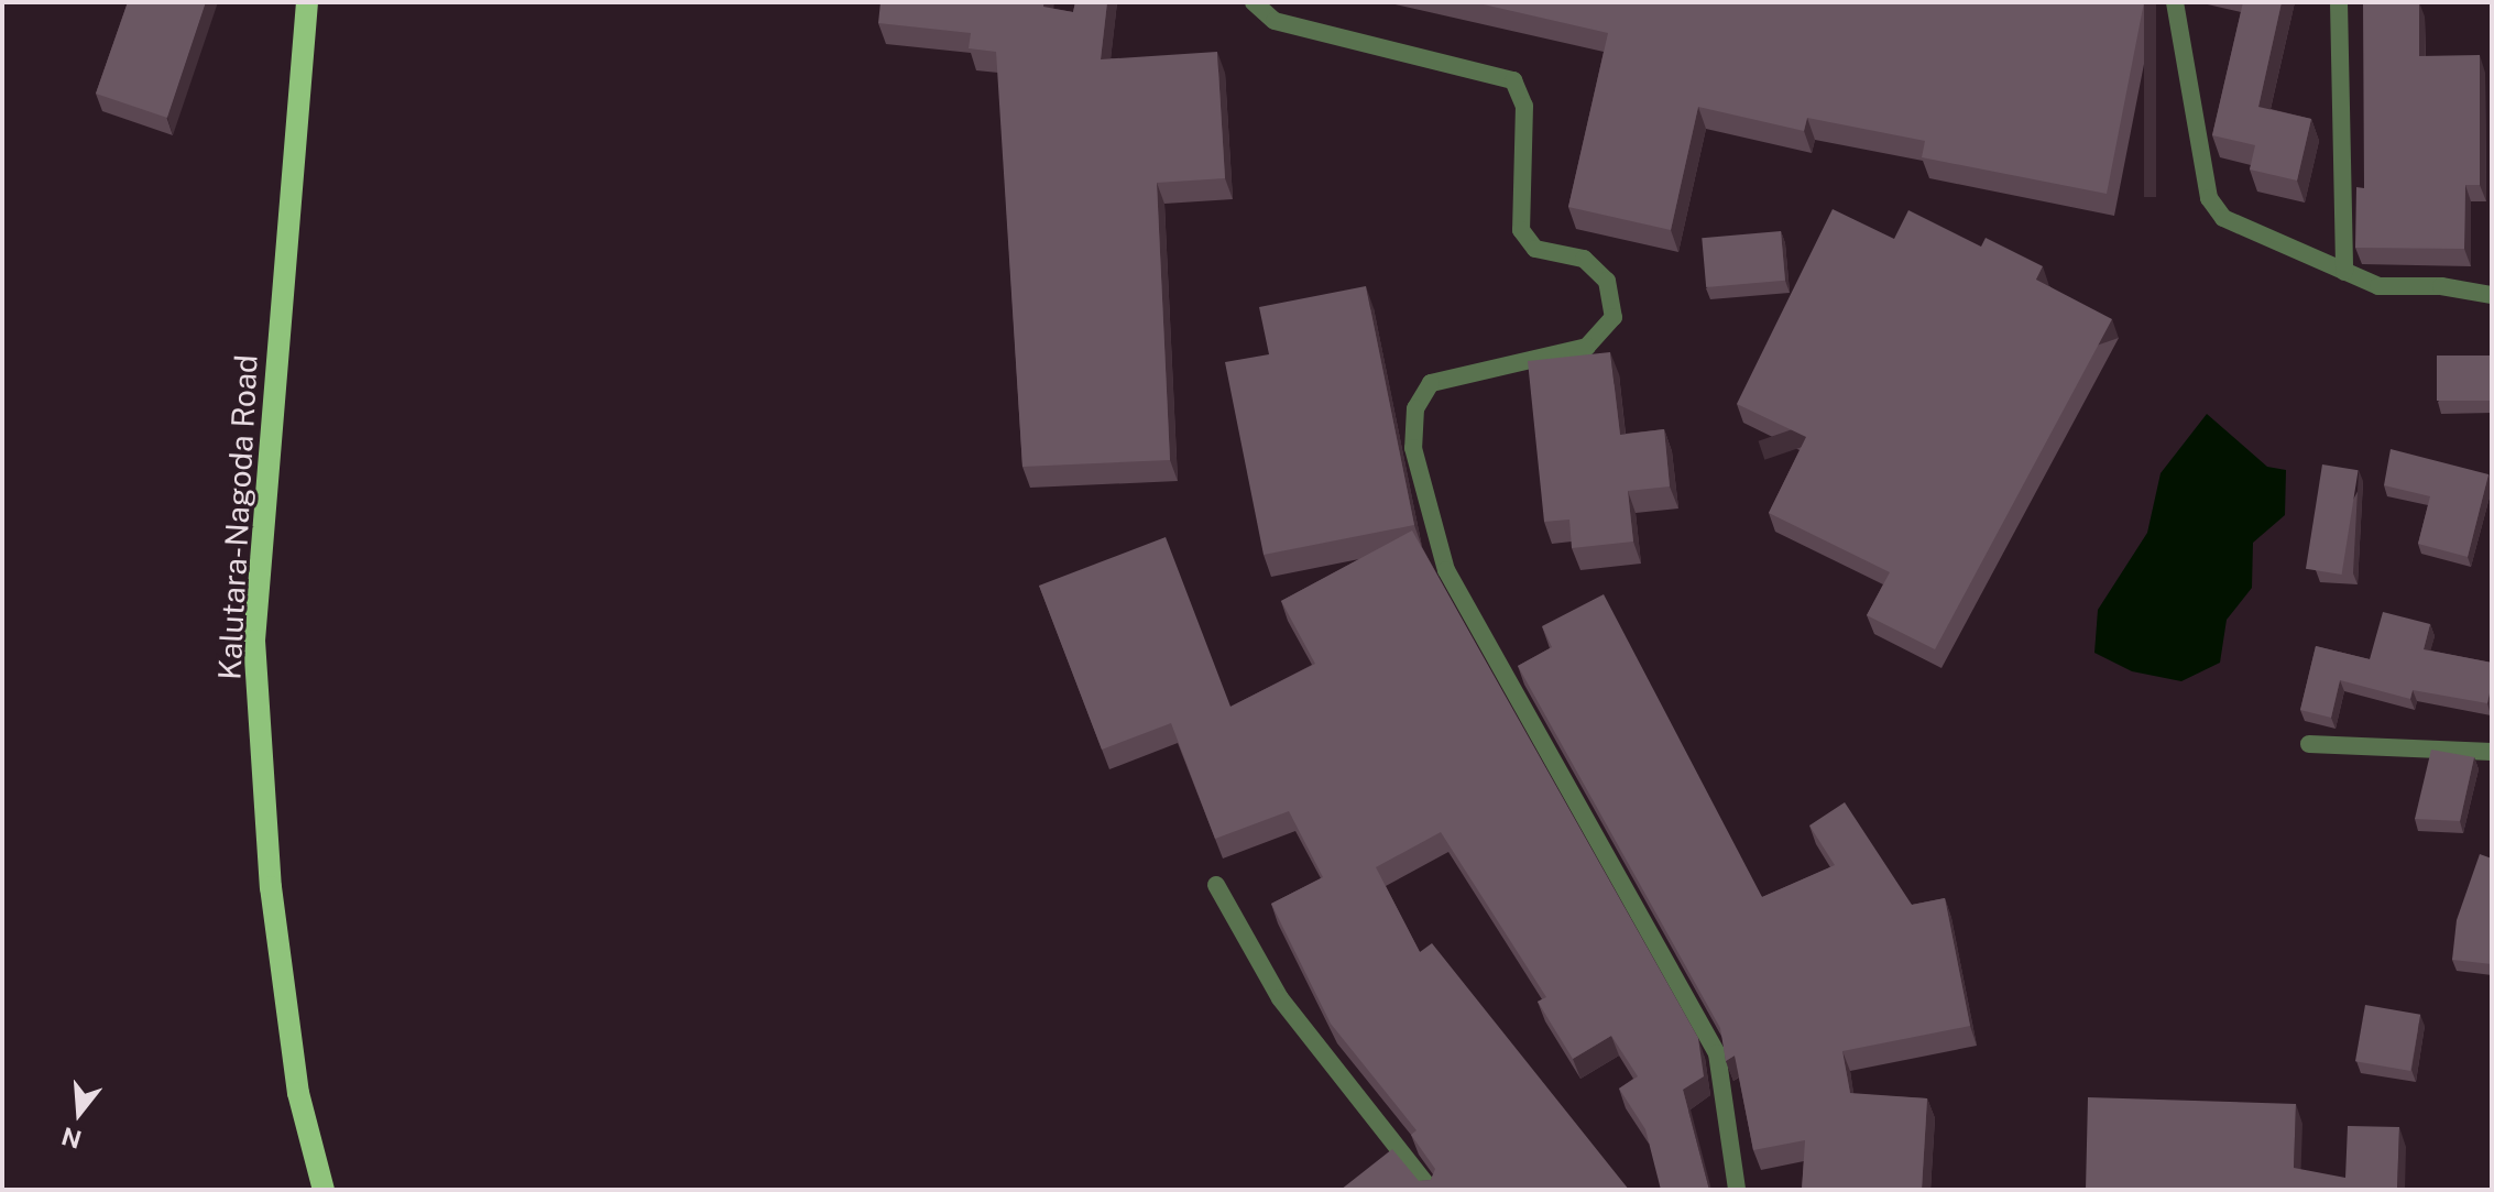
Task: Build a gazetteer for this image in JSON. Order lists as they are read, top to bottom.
{
  "streets": {
    "main road": ["Kalutara-Nagoda Road"]
  },
  "north": "bottom"
}
